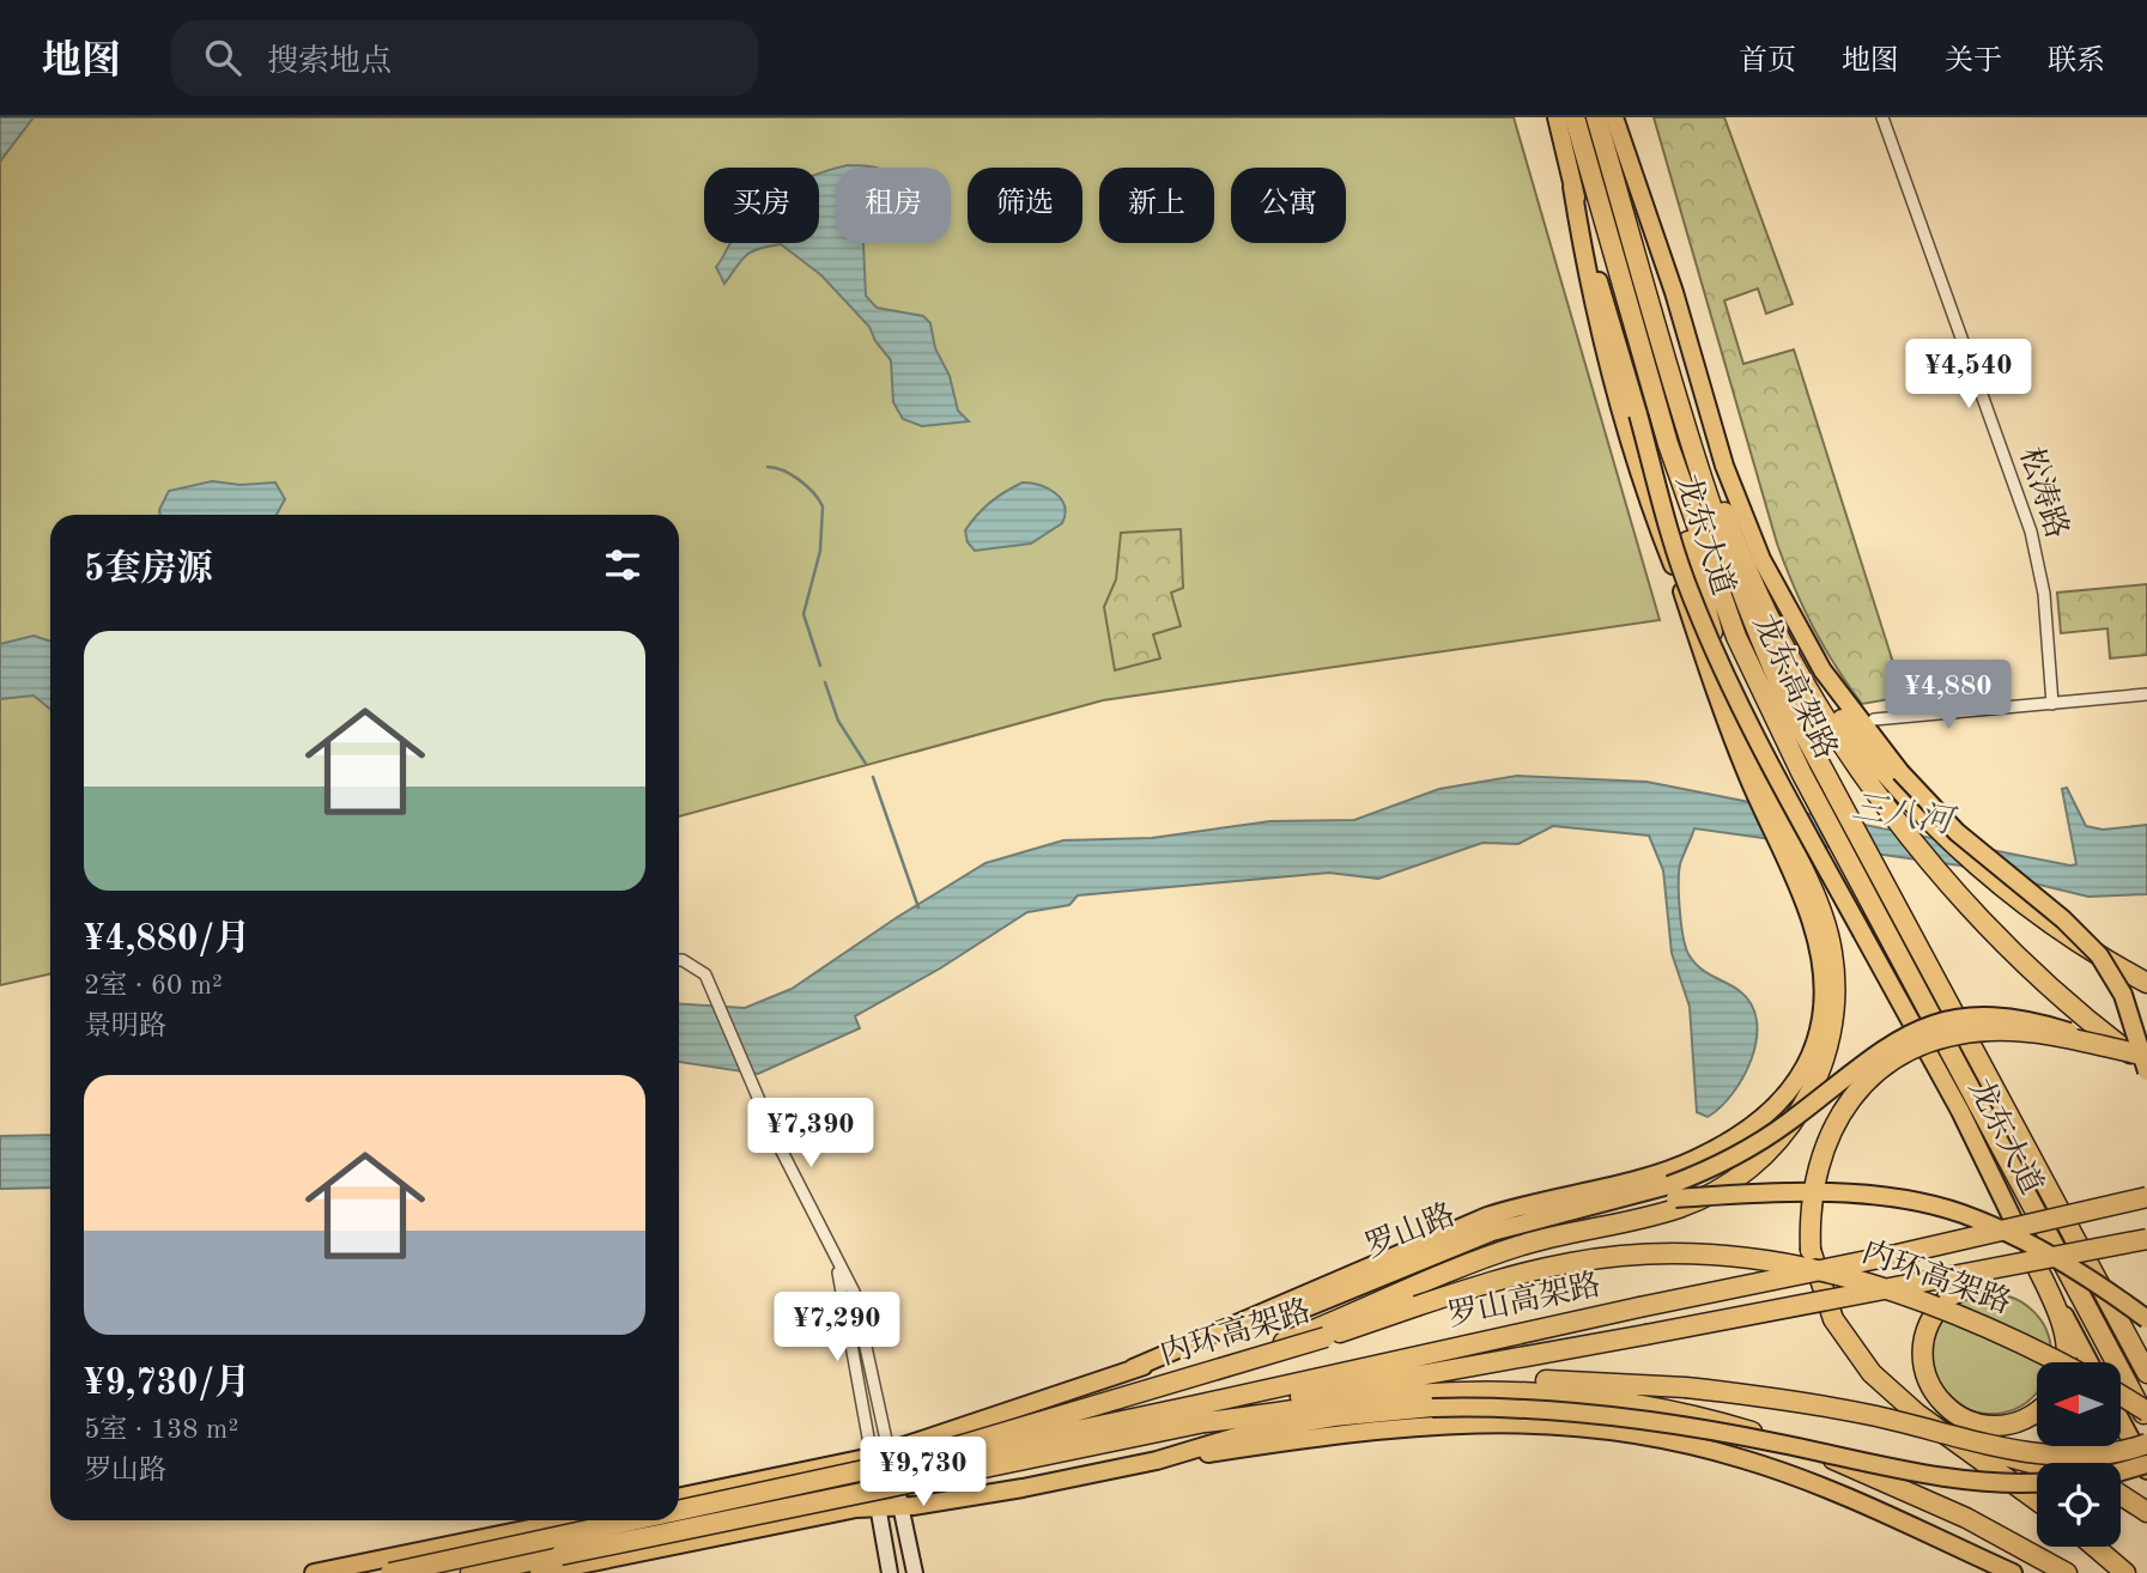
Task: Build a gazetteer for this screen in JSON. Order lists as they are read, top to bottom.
{
  "streets": {
    "highway": ["龙东高架路", "内环高架路", "罗山高架路"],
    "main road": ["龙东大道", "罗山路"],
    "street": ["松涛路"]
  },
  "crossings": [
    ["内环高架路", "罗山高架路"]
  ],
  "water": ["三八河"],
  "north": "left",
  "page": {
    "header": "地图",
    "search": "搜索地点",
    "nav": [
      "首页",
      "地图",
      "关于",
      "联系"
    ],
    "chip": [
      "买房",
      "租房",
      "筛选",
      "新上",
      "公寓"
    ],
    "price": [
      "¥4,540",
      "¥4,880",
      "¥7,390",
      "¥7,290",
      "¥9,730"
    ],
    "heading": "5套房源",
    "list": [
      {
        "name": "¥4,880/月",
        "note": "2室 · 60 m² · 景明路"
      },
      {
        "name": "¥9,730/月",
        "note": "5室 · 138 m² · 罗山路"
      }
    ]
  }
}
